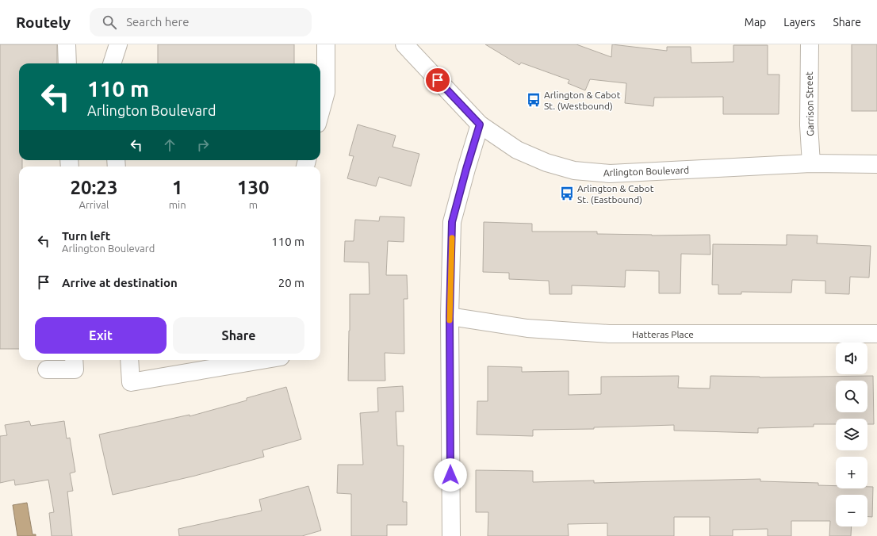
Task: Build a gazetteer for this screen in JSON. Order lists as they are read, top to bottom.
{
  "streets": {
    "street": ["Garrison Street", "Arlington Boulevard", "Hatteras Place"]
  },
  "crossings": [
    ["Garrison Street", "Arlington Boulevard"]
  ],
  "places": {
    "bus stop": ["Arlington & Cabot St. (Westbound)", "Arlington & Cabot St. (Eastbound)"]
  },
  "page": {
    "header": "Routely",
    "search": "Search here",
    "nav": ["Map", "Layers", "Share"],
    "turn": ["110 m", "Arlington Boulevard"],
    "eta": [
      "20:23",
      "Arrival",
      "1",
      "min",
      "130",
      "m"
    ],
    "list": [
      {
        "name": "Turn left",
        "note": "Arlington Boulevard",
        "value": "110 m"
      },
      {
        "name": "Arrive at destination",
        "value": "20 m"
      }
    ],
    "buttons": ["Exit", "Share"],
    "map_buttons": ["+", "−"]
  }
}
